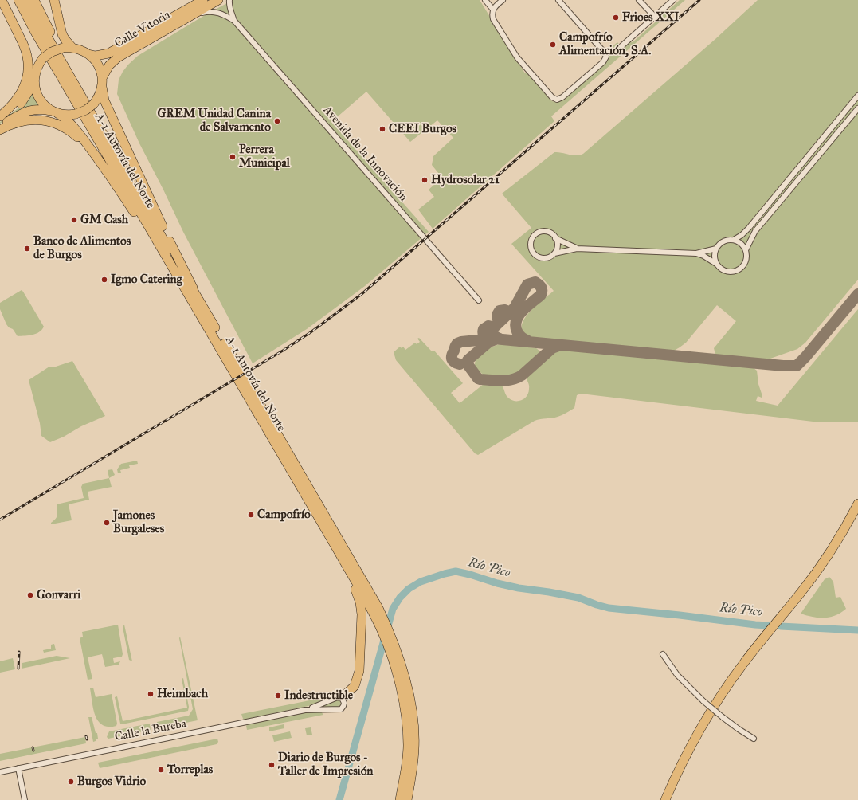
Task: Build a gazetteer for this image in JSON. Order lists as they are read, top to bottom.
{
  "streets": {
    "highway": ["Calle Vitoria", "A-1 Autovía del Norte"],
    "street": ["Avenida de la Innovación", "Calle la Bureba"]
  },
  "water": ["Río Pico"],
  "places": [
    "Frioes XXI",
    "Campofrío Alimentación, S.A.",
    "GREM Unidad Canina de Salvamento",
    "CEEI Burgos",
    "Perrera Municipal",
    "Hydrosolar 21",
    "GM Cash",
    "Banco de Alimentos de Burgos",
    "Igmo Catering",
    "Campofrío",
    "Jamones Burgaleses",
    "Gonvarri",
    "Heimbach",
    "Indestructible",
    "Diario de Burgos - Taller de Impresión",
    "Torreplas",
    "Burgos Vidrio"
  ]
}
